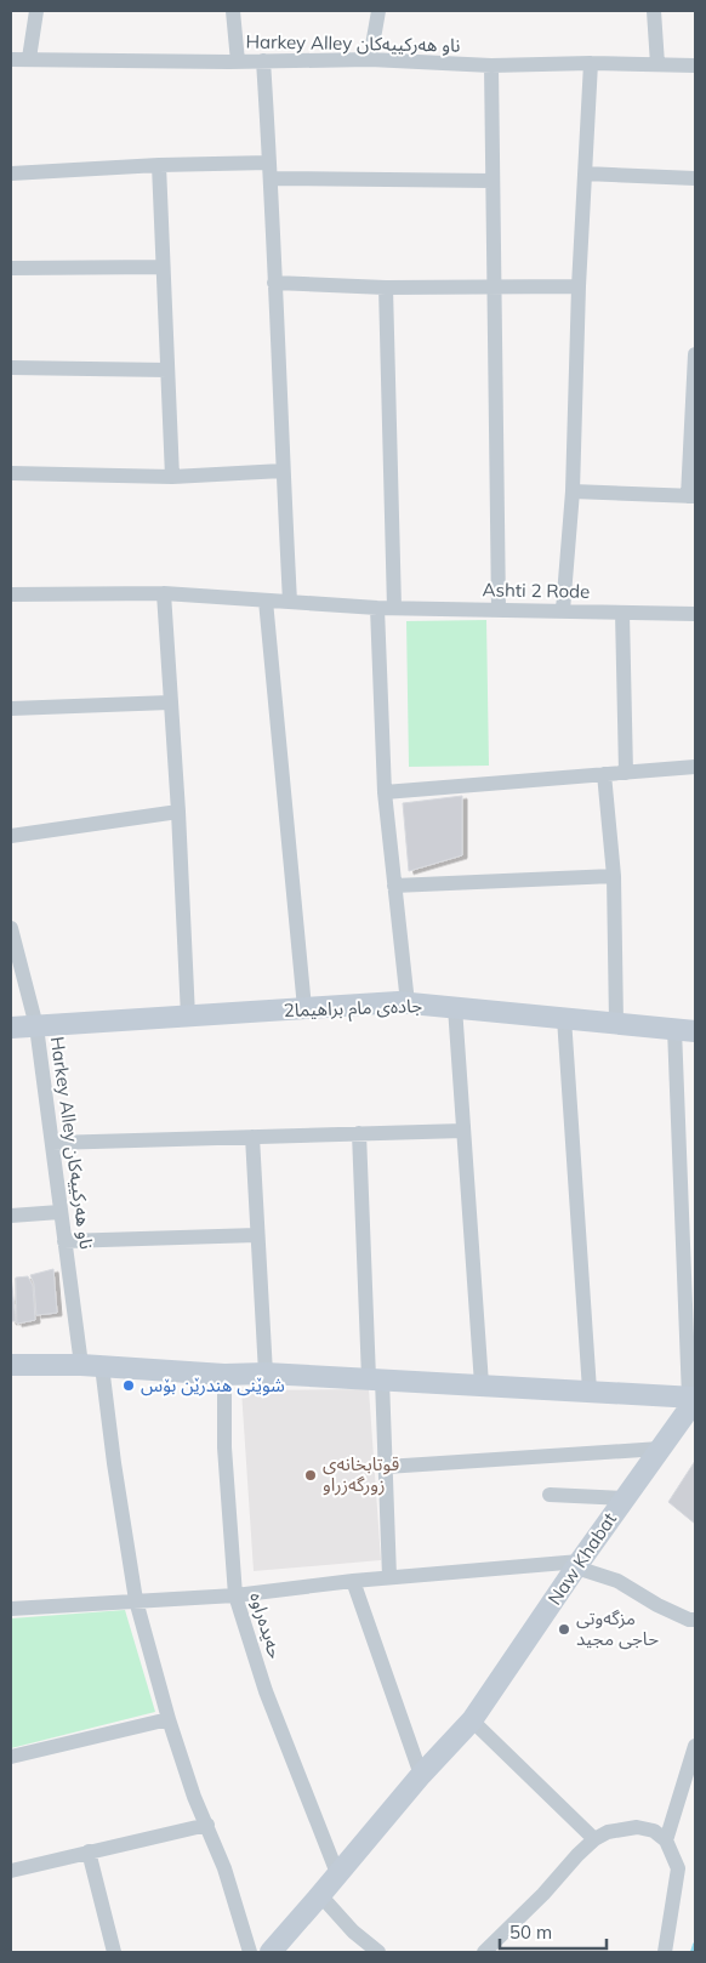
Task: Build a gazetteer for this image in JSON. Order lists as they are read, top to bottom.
{
  "streets": {
    "street": [
      "Harkey Alley ناو هەركييەكان",
      "Ashti 2 Rode",
      "جادەی مام براهیما2",
      "Naw Khabat",
      "حەیدەراوە"
    ]
  },
  "crossings": [
    ["Harkey Alley ناو هەركييەكان", "جادەی مام براهیما2"],
    ["Naw Khabat", "حەیدەراوە"]
  ],
  "places": ["شوێنی هندرێن بۆس", "قوتابخانەی زورگەزراو", "مزگەوتى حاجى مجيد"],
  "scale_bar": "50 m"
}
